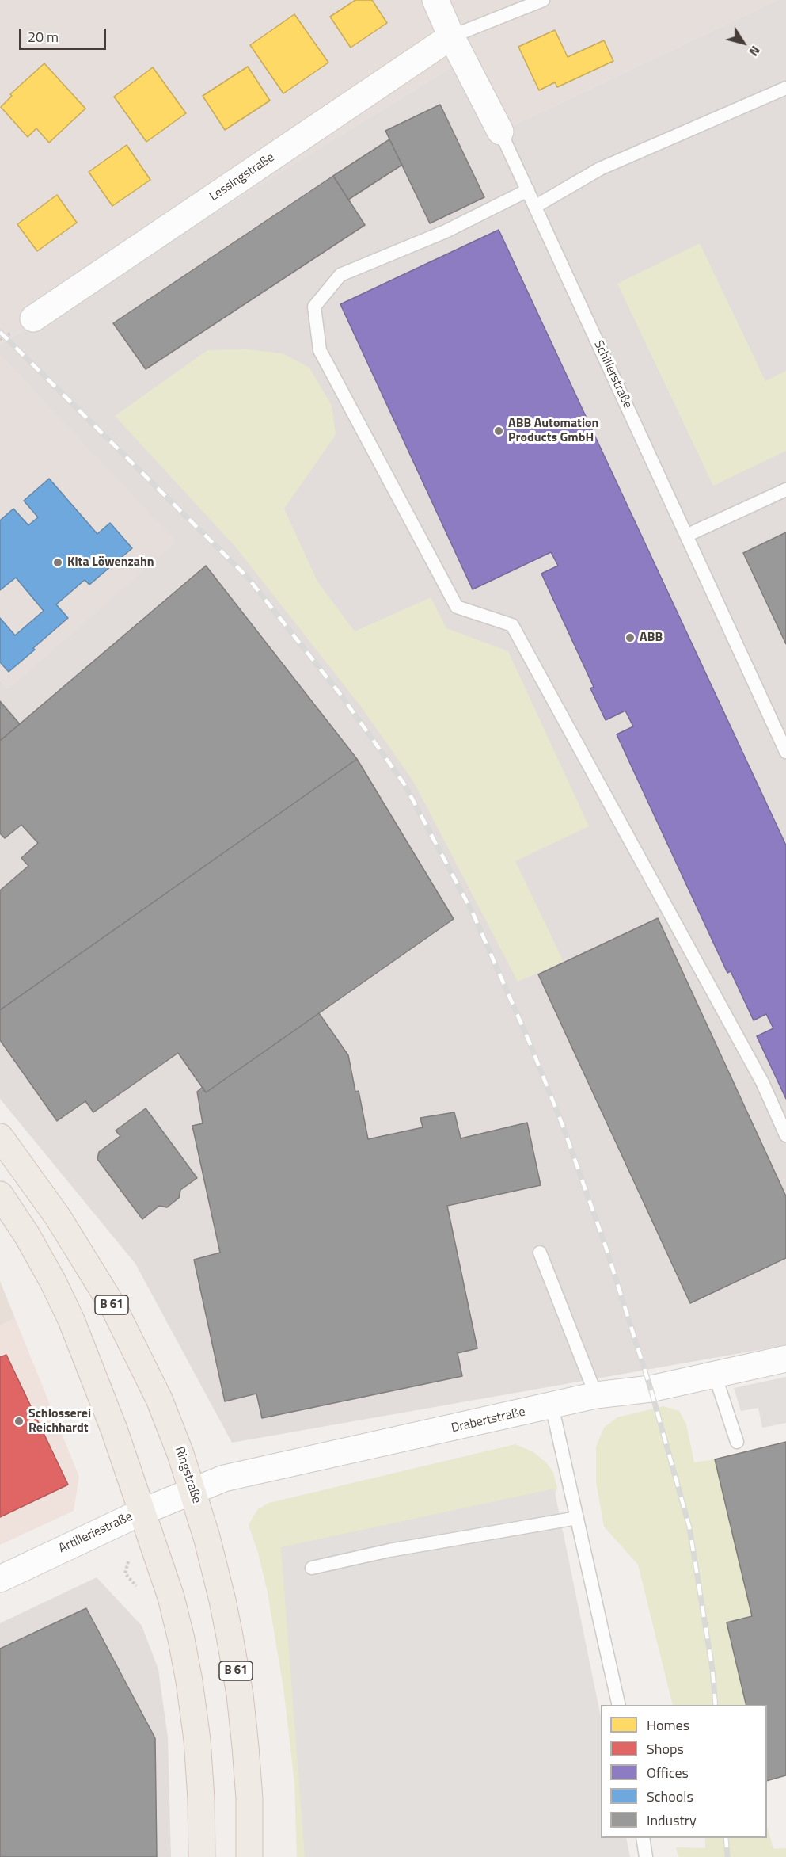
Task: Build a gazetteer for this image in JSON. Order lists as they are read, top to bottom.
{
  "streets": {
    "main road": ["B 61", "Ringstraße"],
    "street": [
      "Lessingstraße",
      "Schillerstraße",
      "Drabertstraße",
      "Artilleriestraße"
    ]
  },
  "crossings": [
    ["Lessingstraße", "Schillerstraße"],
    ["Drabertstraße", "Ringstraße"],
    ["Drabertstraße", "Artilleriestraße"],
    ["Ringstraße", "Artilleriestraße"]
  ],
  "places": [
    "ABB Automation Products GmbH",
    "Kita Löwenzahn",
    "ABB",
    "Schlosserei Reichhardt"
  ],
  "legend": [
    "Homes",
    "Shops",
    "Offices",
    "Schools",
    "Industry"
  ],
  "scale_bar": "20 m",
  "north": "bottom right"
}
